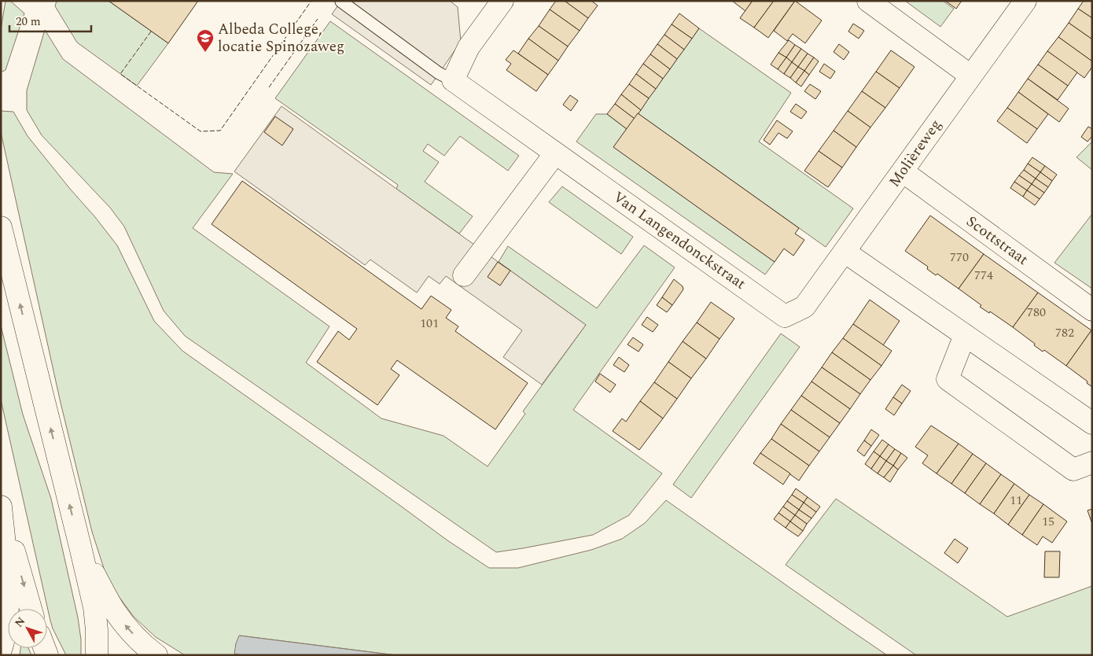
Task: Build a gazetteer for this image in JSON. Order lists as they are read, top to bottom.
{
  "streets": {
    "main road": ["Molièreweg", "Van Langendonckstraat", "Scottstraat"]
  },
  "crossings": [
    ["Molièreweg", "Van Langendonckstraat"],
    ["Molièreweg", "Scottstraat"]
  ],
  "places": {
    "school or university": ["Albeda College, locatie Spinozaweg"]
  },
  "house_numbers": [
    "770",
    "774",
    "780",
    "101",
    "782",
    "11",
    "15"
  ],
  "scale_bar": "20 m",
  "north": "top left"
}
